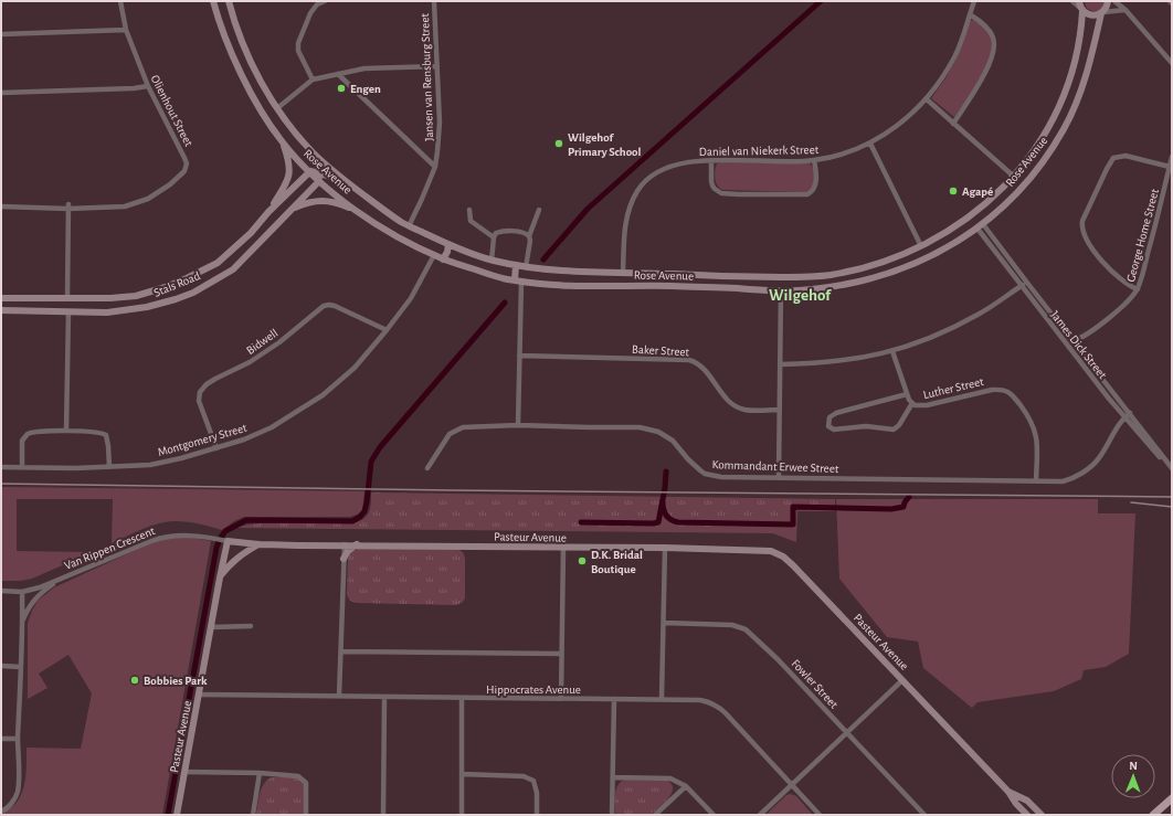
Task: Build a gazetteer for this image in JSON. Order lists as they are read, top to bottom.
{
  "streets": {
    "street": [
      "Jansen van Rensburg Street",
      "Olienhout Street",
      "Daniel van Niekerk Street",
      "Rose Avenue",
      "George Home Street",
      "Stals Road",
      "Bidwell",
      "James Dick Street",
      "Baker Street",
      "Luther Street",
      "Montgomery Street",
      "Kommandant Erwee Street",
      "Pasteur Avenue",
      "Van Rippen Crescent",
      "Fowler Street",
      "Hippocrates Avenue"
    ]
  },
  "crossings": [
    ["Jansen van Rensburg Street", "Rose Avenue"],
    ["Daniel van Niekerk Street", "Rose Avenue"],
    ["Rose Avenue", "Stals Road"],
    ["Rose Avenue", "James Dick Street"],
    ["Rose Avenue", "Montgomery Street"],
    ["George Home Street", "James Dick Street"],
    ["Bidwell", "Montgomery Street"],
    ["James Dick Street", "Kommandant Erwee Street"],
    ["Luther Street", "Kommandant Erwee Street"],
    ["Pasteur Avenue", "Van Rippen Crescent"],
    ["Pasteur Avenue", "Hippocrates Avenue"]
  ],
  "districts": ["Wilgehof"],
  "places": [
    "Engen",
    "Wilgehof Primary School",
    "Agapé",
    "D.K. Bridal Boutique",
    "Bobbies Park"
  ],
  "north": "top"
}
